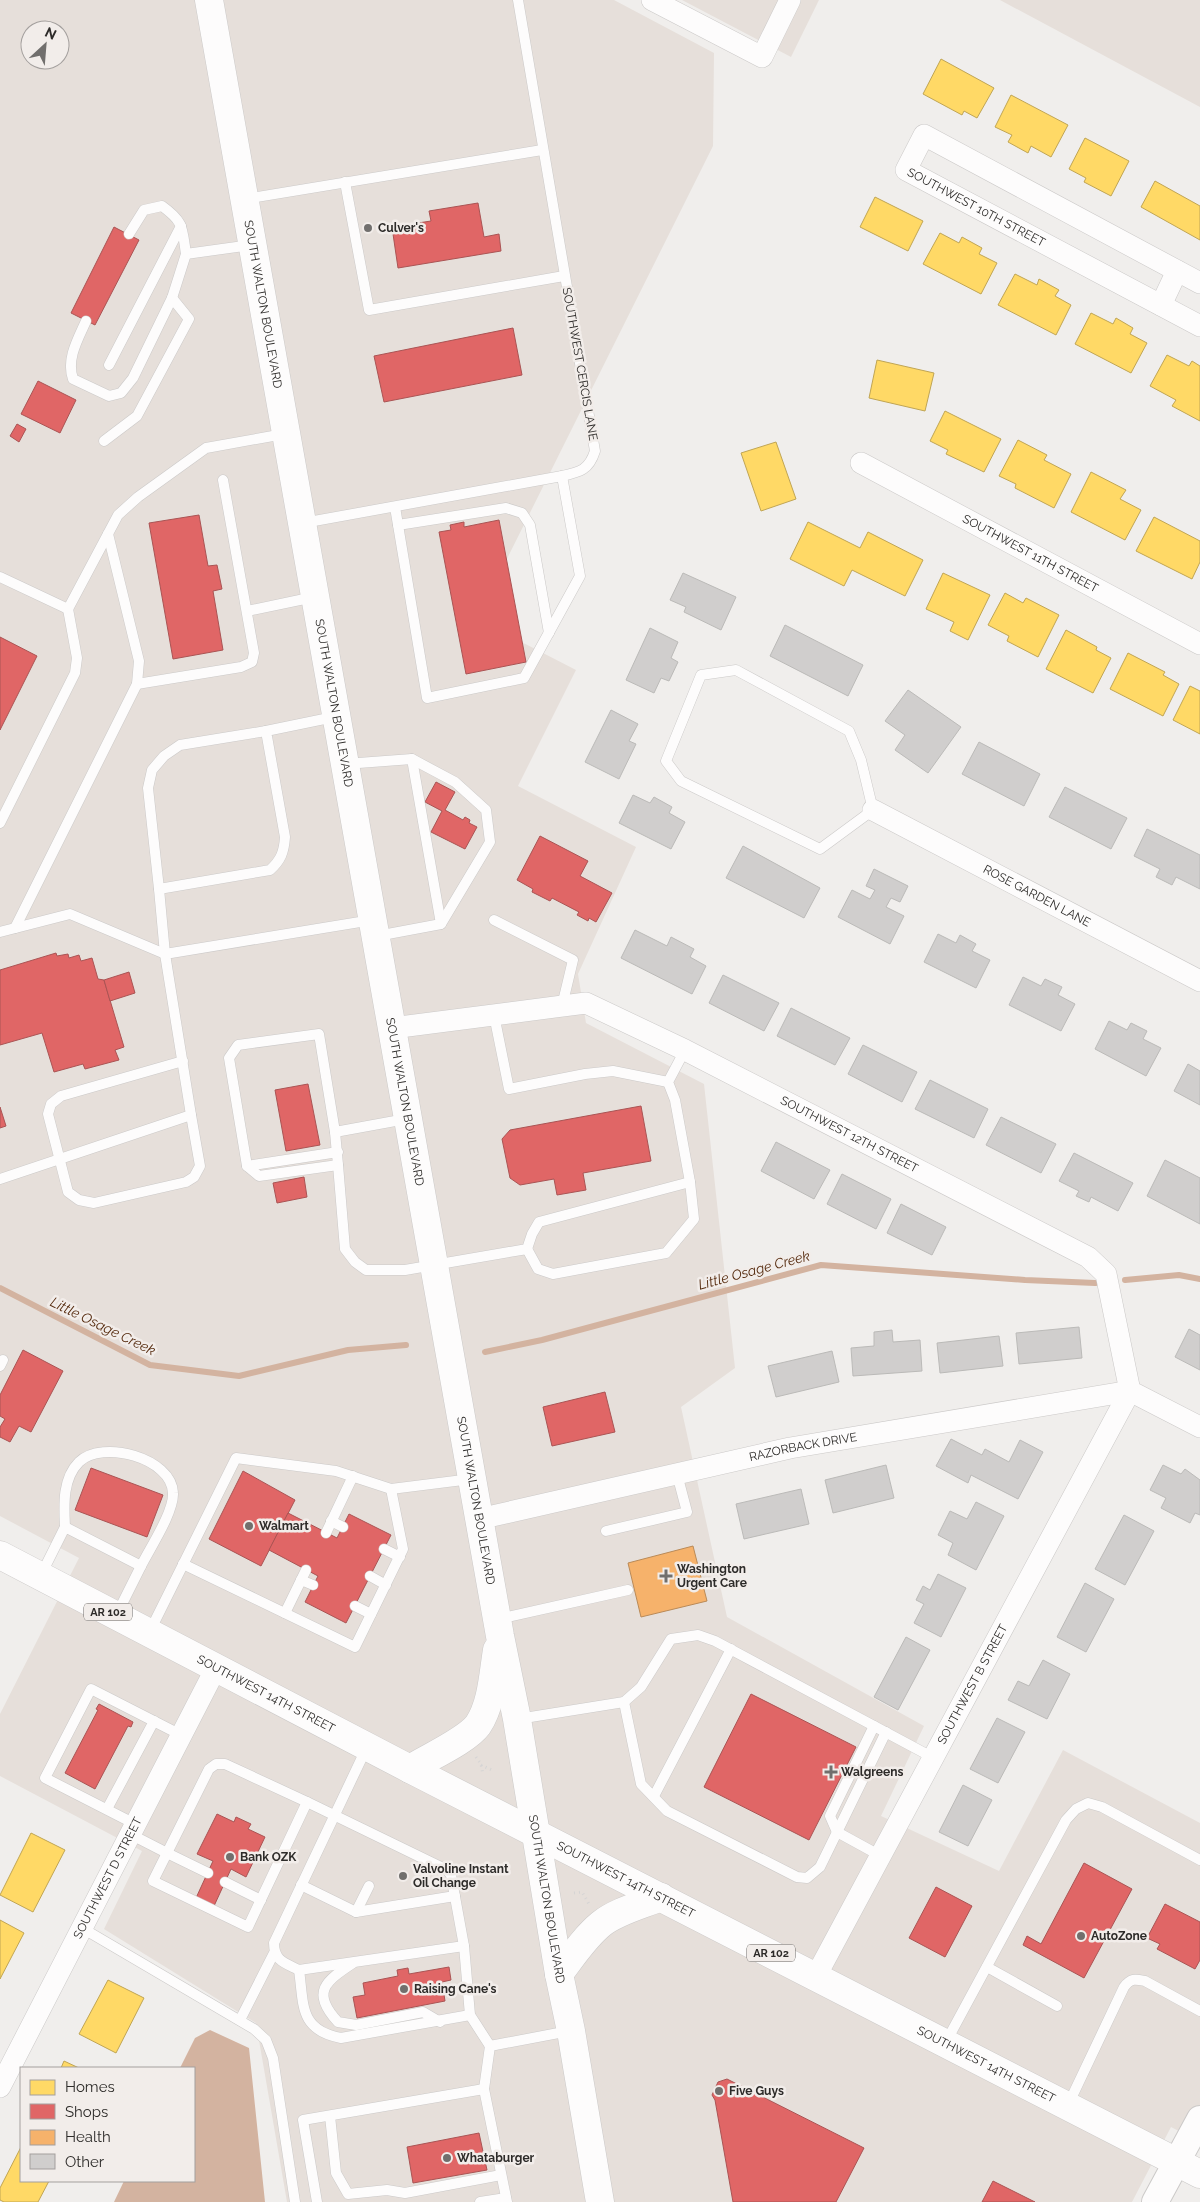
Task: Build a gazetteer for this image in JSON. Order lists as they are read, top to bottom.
{
  "streets": {
    "main road": ["SOUTH WALTON BOULEVARD", "AR 102", "SOUTHWEST 14TH STREET"],
    "street": [
      "SOUTHWEST 10TH STREET",
      "SOUTHWEST 11TH STREET",
      "ROSE GARDEN LANE",
      "SOUTHWEST 12TH STREET",
      "RAZORBACK DRIVE",
      "SOUTHWEST B STREET",
      "SOUTHWEST D STREET"
    ],
    "lane": ["SOUTHWEST CERCIS LANE"]
  },
  "crossings": [
    ["SOUTH WALTON BOULEVARD", "SOUTHWEST CERCIS LANE"],
    ["SOUTH WALTON BOULEVARD", "SOUTHWEST 12TH STREET"],
    ["SOUTH WALTON BOULEVARD", "RAZORBACK DRIVE"],
    ["SOUTH WALTON BOULEVARD", "SOUTHWEST 14TH STREET"],
    ["SOUTHWEST 12TH STREET", "RAZORBACK DRIVE"],
    ["SOUTHWEST 12TH STREET", "SOUTHWEST B STREET"],
    ["RAZORBACK DRIVE", "SOUTHWEST B STREET"],
    ["SOUTHWEST B STREET", "SOUTHWEST 14TH STREET"],
    ["SOUTHWEST 14TH STREET", "SOUTHWEST D STREET"]
  ],
  "water": ["Little Osage Creek"],
  "places": {
    "other": [
      "Culver's",
      "Walmart",
      "Bank OZK",
      "Valvoline Instant Oil Change",
      "AutoZone",
      "Raising Cane's",
      "Five Guys",
      "Whataburger"
    ],
    "health": ["Washington Urgent Care", "Walgreens"]
  },
  "legend": [
    "Homes",
    "Shops",
    "Health",
    "Other"
  ],
  "north": "top right"
}
